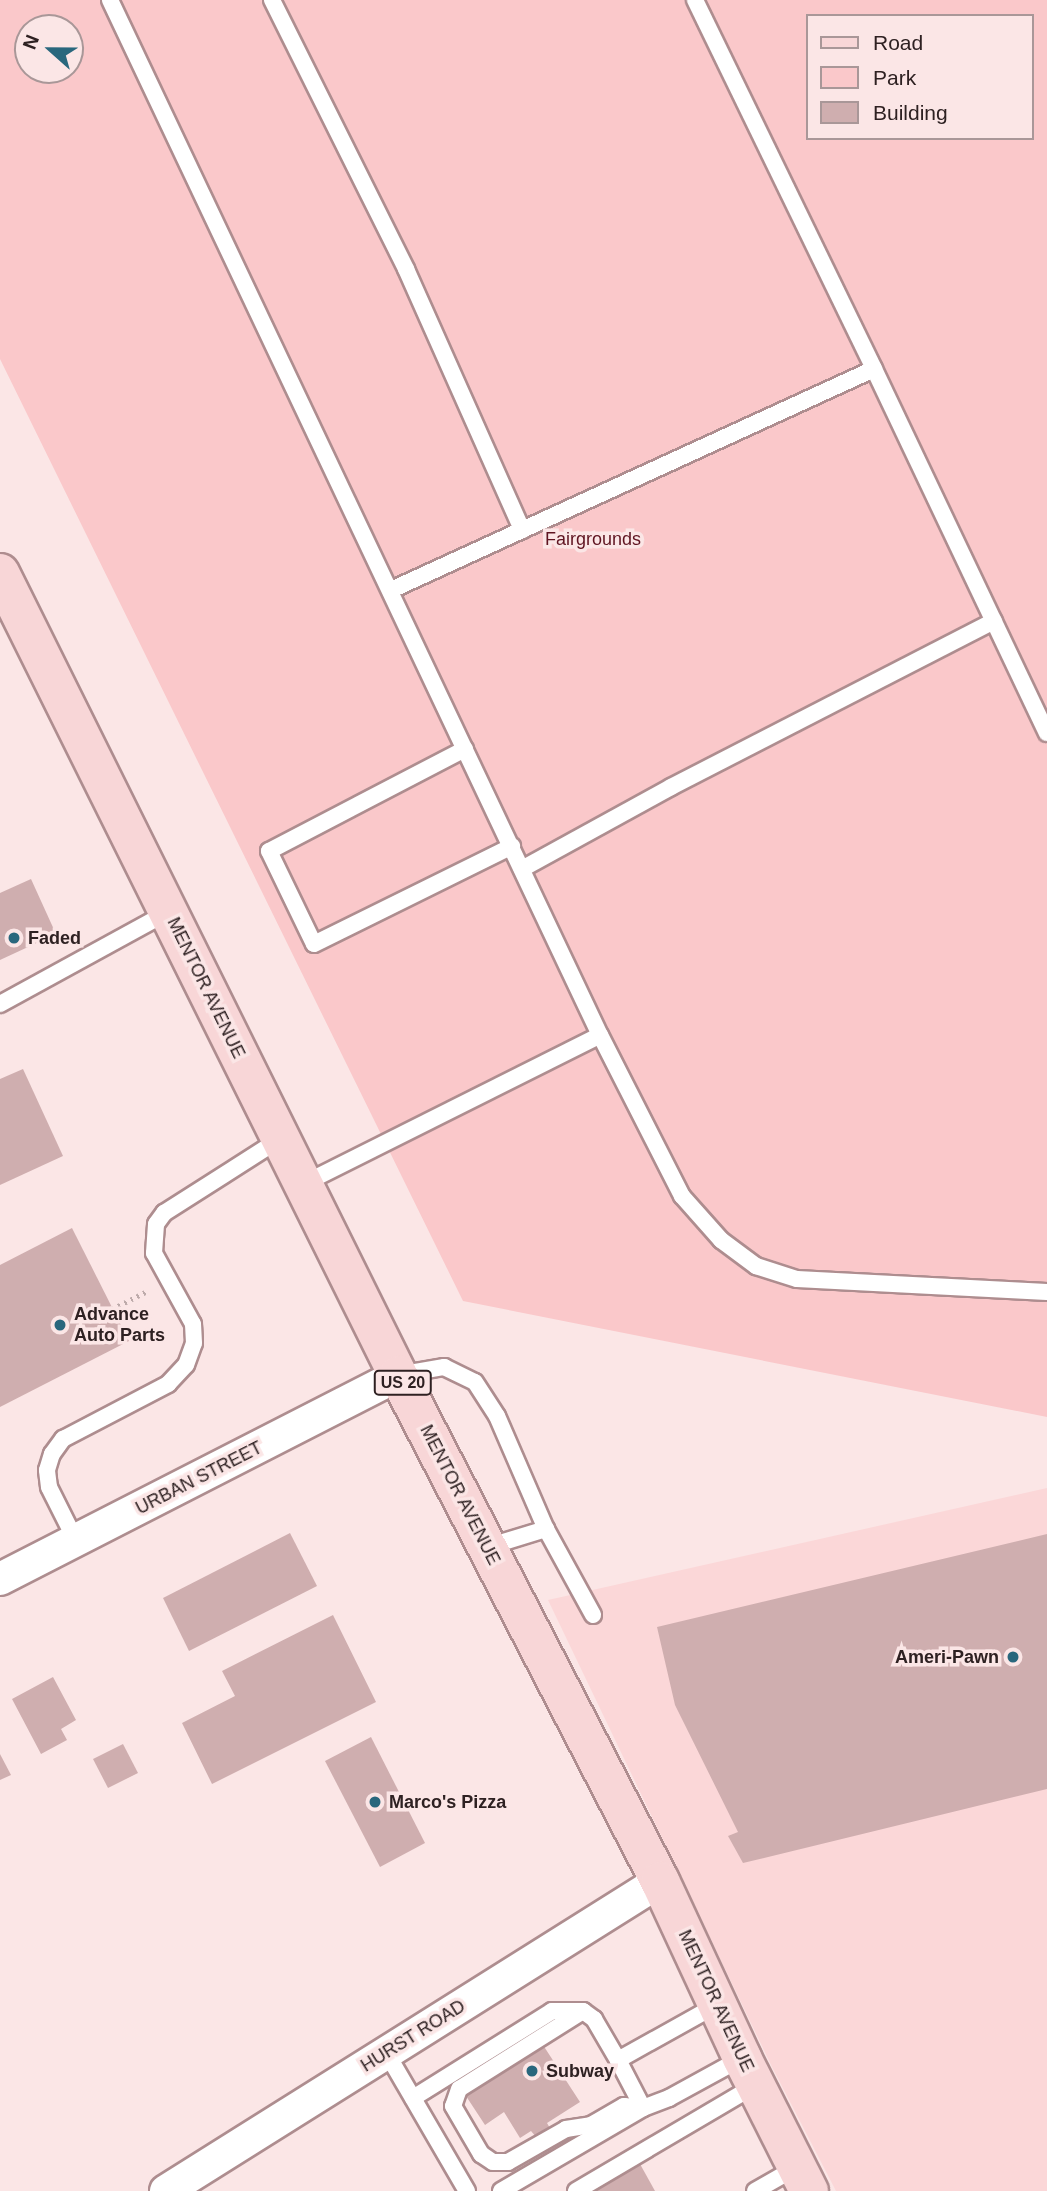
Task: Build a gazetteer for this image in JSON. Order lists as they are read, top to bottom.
{
  "streets": {
    "main road": ["MENTOR AVENUE", "US 20"],
    "street": ["URBAN STREET", "HURST ROAD"]
  },
  "crossings": [
    ["MENTOR AVENUE", "URBAN STREET"],
    ["MENTOR AVENUE", "HURST ROAD"]
  ],
  "parks": ["Fairgrounds"],
  "places": [
    "Faded",
    "Advance Auto Parts",
    "Ameri-Pawn",
    "Marco's Pizza",
    "Subway"
  ],
  "legend": ["Road", "Park", "Building"],
  "north": "left"
}
